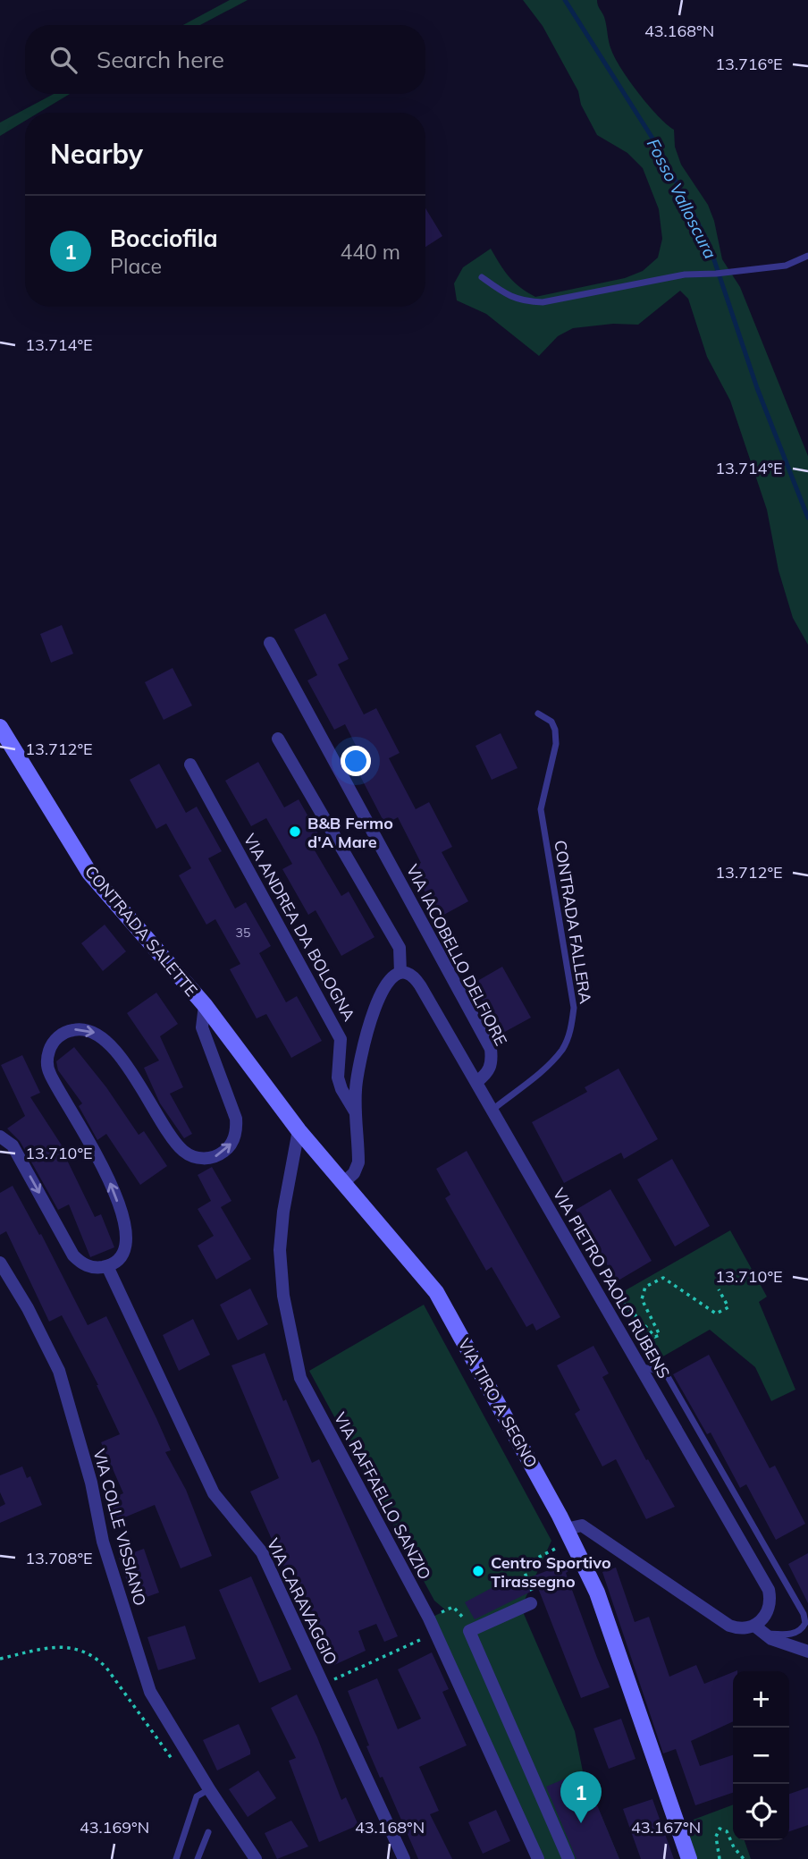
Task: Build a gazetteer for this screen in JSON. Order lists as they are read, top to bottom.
{
  "streets": {
    "main road": ["CONTRADA SALETTE", "VIA TIRO A SEGNO"],
    "street": [
      "VIA ANDREA DA BOLOGNA",
      "VIA IACOBELLO DELFIORE",
      "VIA PIETRO PAOLO RUBENS",
      "VIA RAFFAELLO SANZIO",
      "VIA COLLE VISSIANO",
      "VIA CARAVAGGIO"
    ],
    "lane": ["CONTRADA FALLERA"]
  },
  "crossings": [
    ["CONTRADA FALLERA", "VIA PIETRO PAOLO RUBENS"],
    ["CONTRADA SALETTE", "VIA TIRO A SEGNO"],
    ["VIA IACOBELLO DELFIORE", "VIA PIETRO PAOLO RUBENS"],
    ["VIA TIRO A SEGNO", "VIA RAFFAELLO SANZIO"]
  ],
  "water": ["Fosso Valloscura"],
  "places": ["B&B Fermo d'A Mare", "Centro Sportivo Tirassegno"],
  "house_numbers": ["35"],
  "page": {
    "search": "Search here",
    "heading": "Nearby",
    "list": [
      {
        "mark": "1",
        "name": "Bocciofila",
        "note": "Place",
        "value": "440 m"
      }
    ],
    "map_buttons": ["+", "−"],
    "pins": "1"
  },
  "coordinates": [
    "43.168°N",
    "13.716°E",
    "13.714°E",
    "13.712°E",
    "13.710°E",
    "13.708°E",
    "43.169°N",
    "43.167°N"
  ]
}
